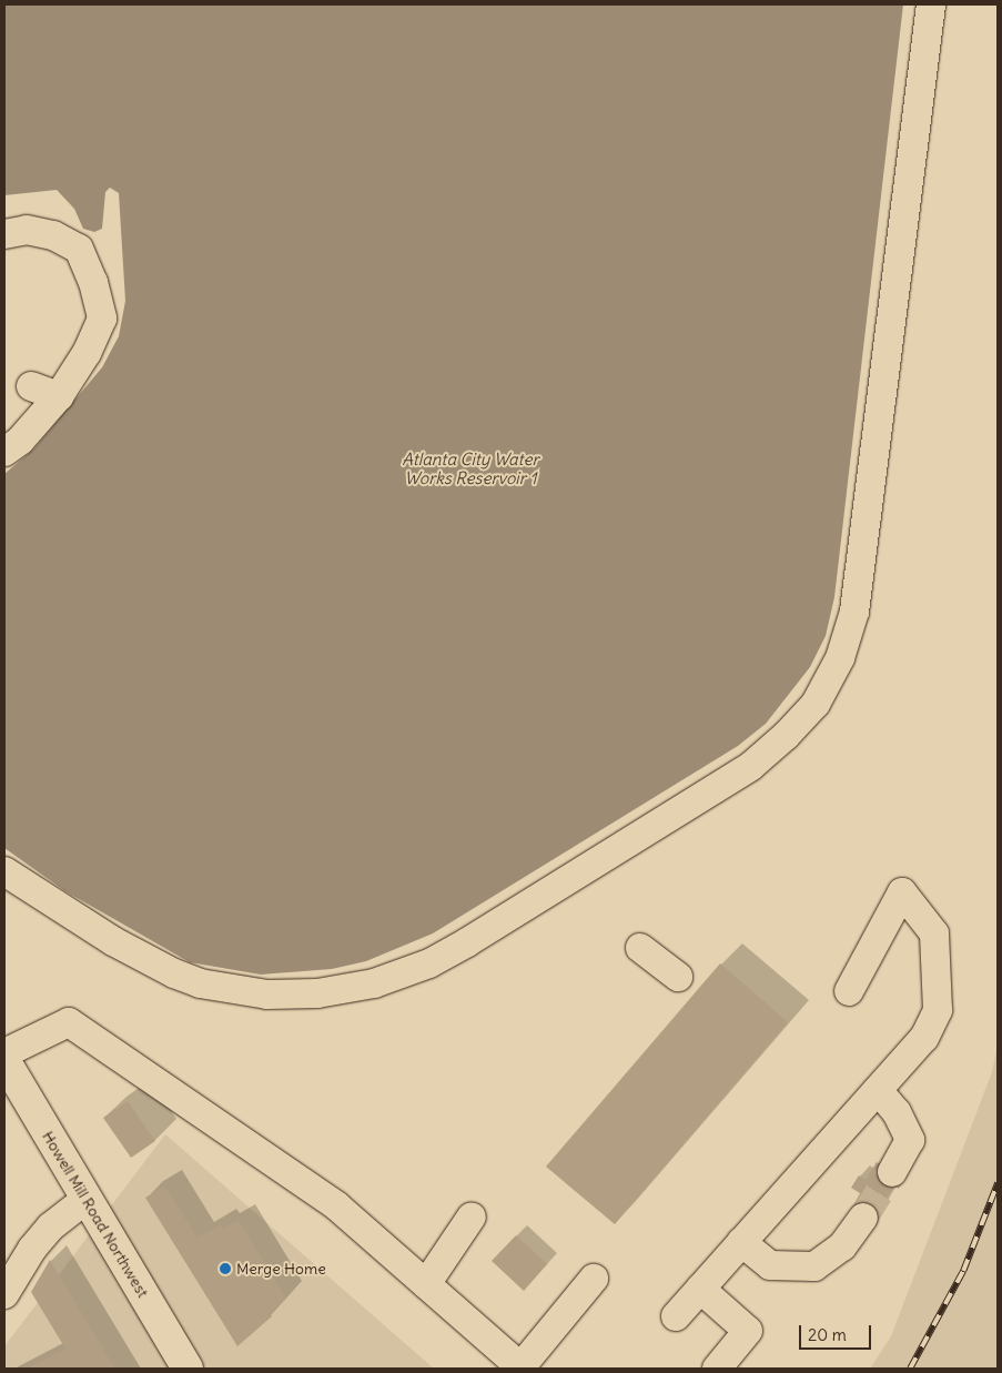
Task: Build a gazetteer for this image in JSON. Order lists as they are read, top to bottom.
{
  "streets": {
    "main road": ["Howell Mill Road Northwest"]
  },
  "water": ["Atlanta City Water Works Reservoir 1"],
  "places": ["Merge Home"],
  "scale_bar": "20 m"
}
